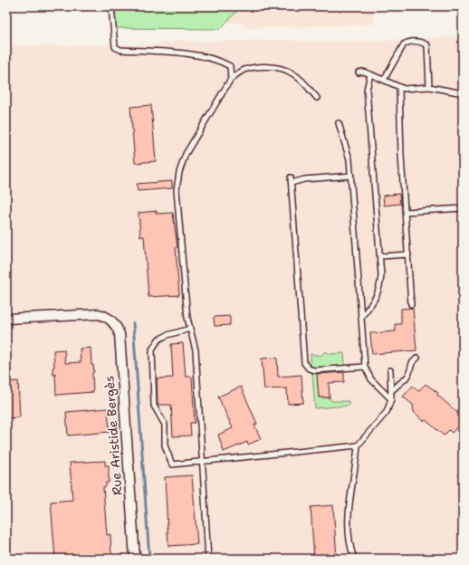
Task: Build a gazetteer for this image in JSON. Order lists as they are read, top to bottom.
{
  "streets": {
    "street": ["Rue Aristide Bergès"]
  }
}
